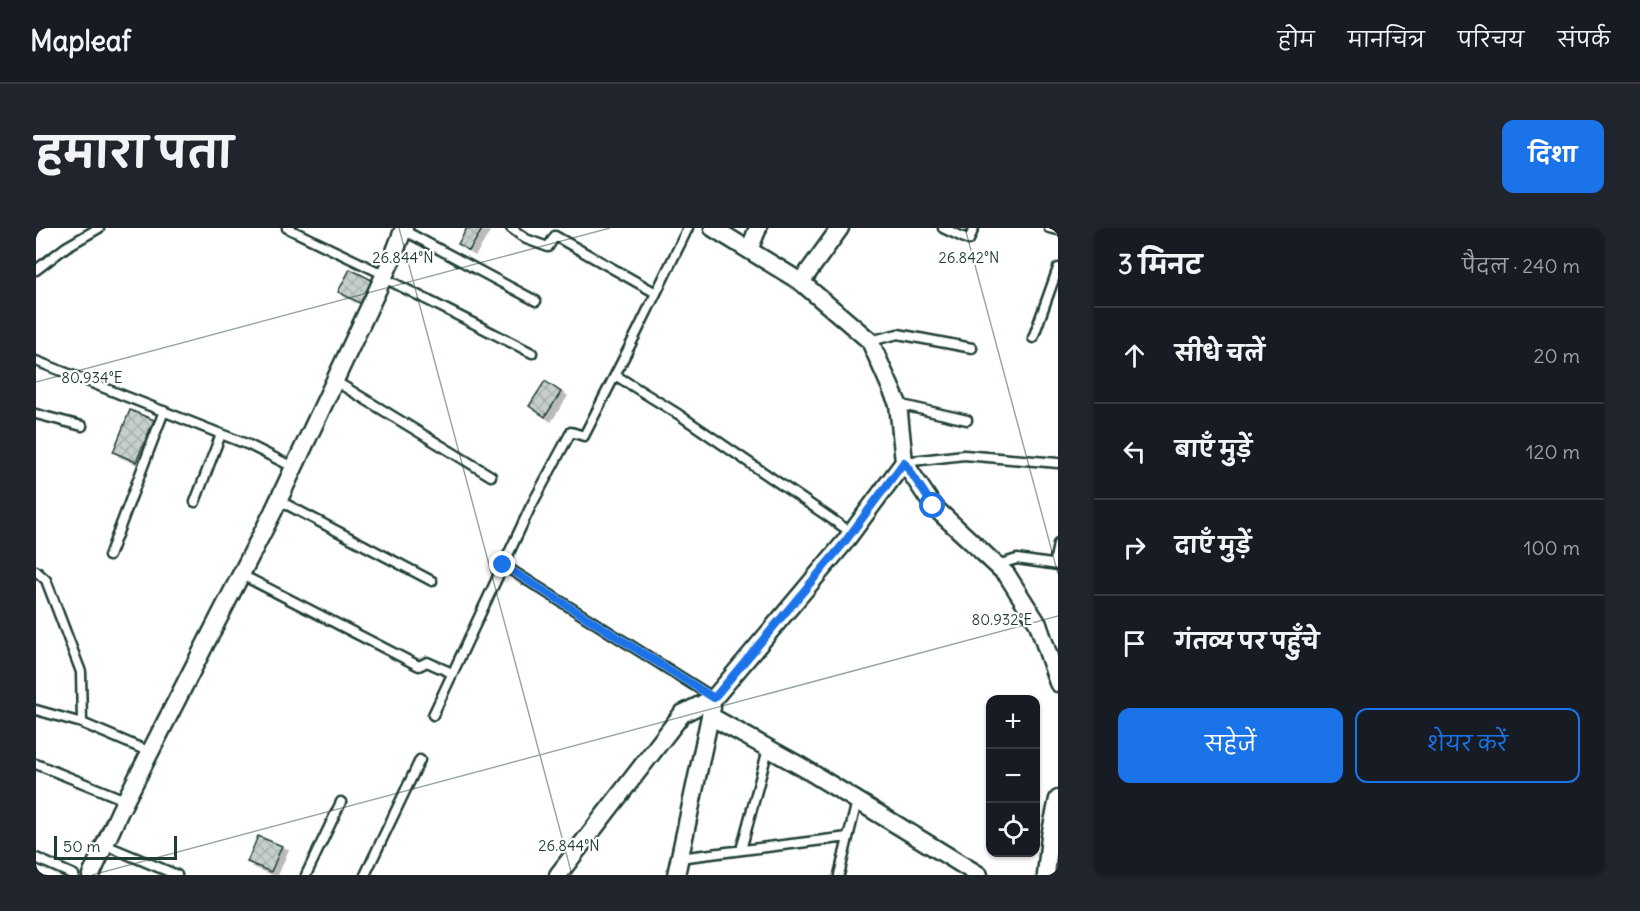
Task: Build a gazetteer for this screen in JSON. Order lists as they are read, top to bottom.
{
  "scale_bar": "50 m",
  "page": {
    "header": "Mapleaf",
    "nav": [
      "होम",
      "मानचित्र",
      "परिचय",
      "संपर्क"
    ],
    "title": "हमारा पता",
    "buttons": [
      "दिशा",
      ["सहेजें", "शेयर करें"]
    ],
    "heading": ["3 मिनट", "पैदल · 240 m"],
    "list": [
      ["सीधे चलें", "20 m"],
      ["बाएँ मुड़ें", "120 m"],
      ["दाएँ मुड़ें", "100 m"],
      "गंतव्य पर पहुँचे"
    ],
    "map_buttons": ["+", "−"],
    "scale": "50 m"
  },
  "coordinates": [
    "26.844°N",
    "26.842°N",
    "80.934°E",
    "80.932°E"
  ]
}
